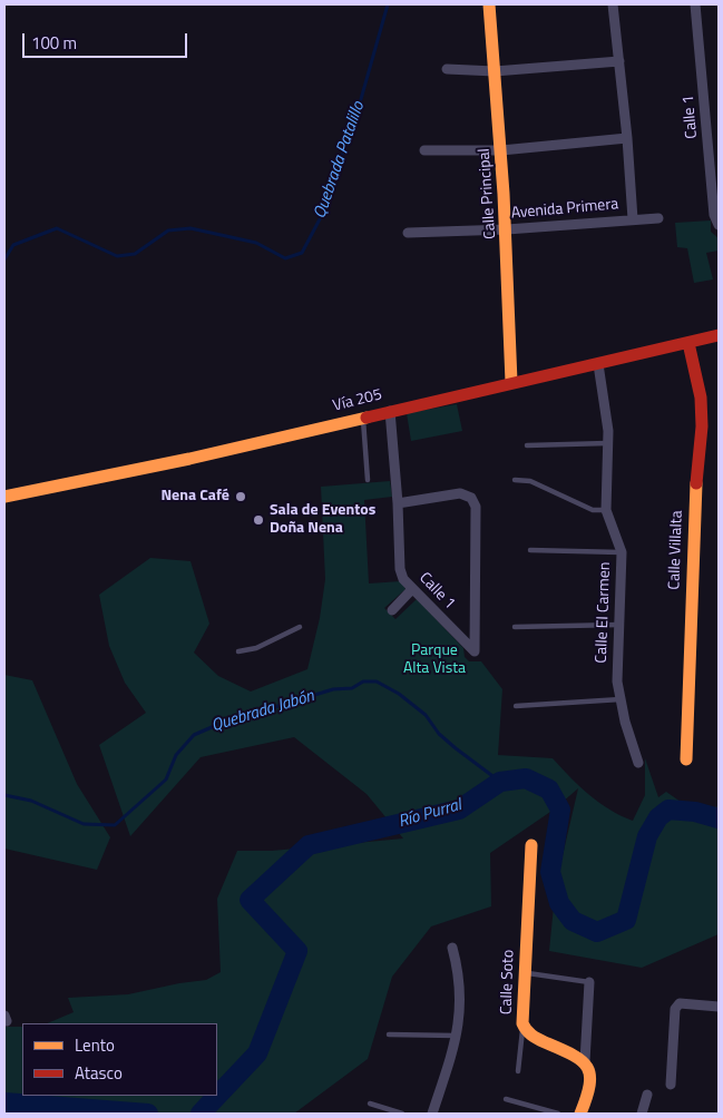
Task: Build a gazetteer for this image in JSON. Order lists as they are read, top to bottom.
{
  "streets": {
    "street": [
      "Calle 1",
      "Calle Principal",
      "Avenida Primera",
      "Vía 205",
      "Calle Villalta",
      "Calle El Carmen",
      "Calle Soto"
    ]
  },
  "crossings": [
    ["Calle 1", "Vía 205"],
    ["Calle Principal", "Avenida Primera"],
    ["Calle Principal", "Vía 205"],
    ["Vía 205", "Calle Villalta"],
    ["Vía 205", "Calle El Carmen"]
  ],
  "water": ["Quebrada Patalillo", "Quebrada Jabón", "Río Purral"],
  "parks": ["Parque Alta Vista"],
  "places": ["Nena Café", "Sala de Eventos Doña Nena"],
  "legend": ["Lento", "Atasco"],
  "scale_bar": "100 m"
}
